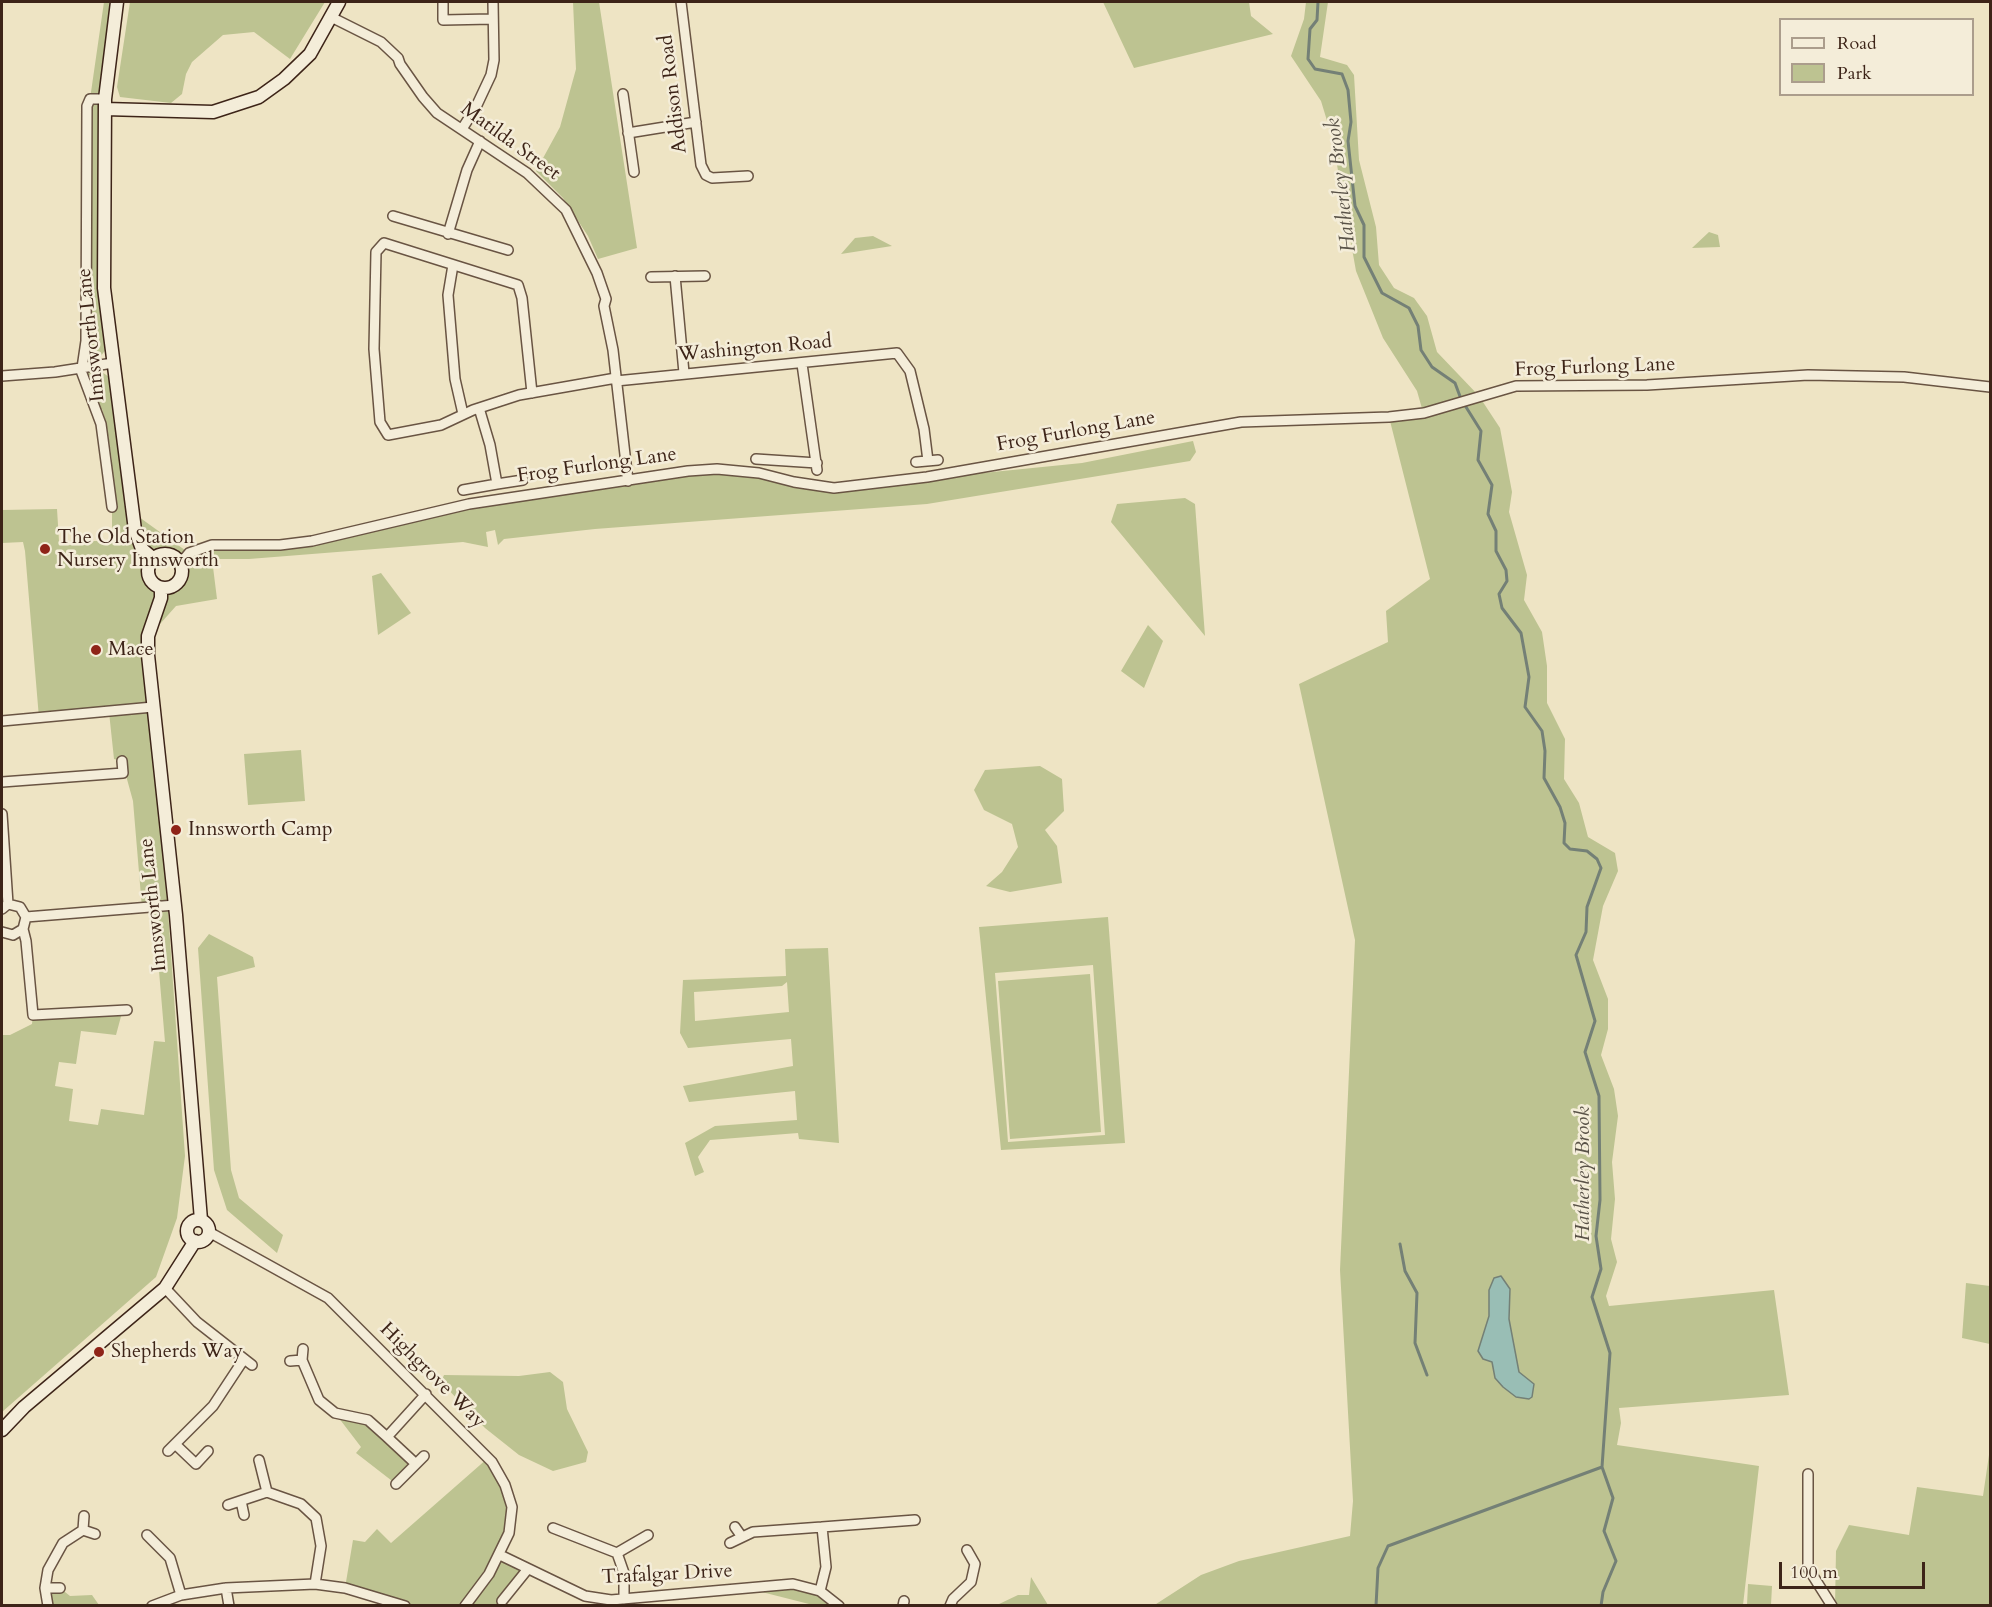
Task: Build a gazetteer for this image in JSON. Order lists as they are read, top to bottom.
{
  "streets": {
    "street": [
      "Addison Road",
      "Matilda Street",
      "Innsworth Lane",
      "Washington Road",
      "Frog Furlong Lane",
      "Highgrove Way",
      "Trafalgar Drive"
    ]
  },
  "crossings": [
    ["Matilda Street", "Washington Road"],
    ["Matilda Street", "Frog Furlong Lane"],
    ["Innsworth Lane", "Frog Furlong Lane"],
    ["Innsworth Lane", "Highgrove Way"],
    ["Highgrove Way", "Trafalgar Drive"]
  ],
  "water": ["Hatherley Brook"],
  "places": [
    "The Old Station Nursery Innsworth",
    "Mace",
    "Innsworth Camp",
    "Shepherds Way"
  ],
  "legend": ["Road", "Park"],
  "scale_bar": "100 m"
}
